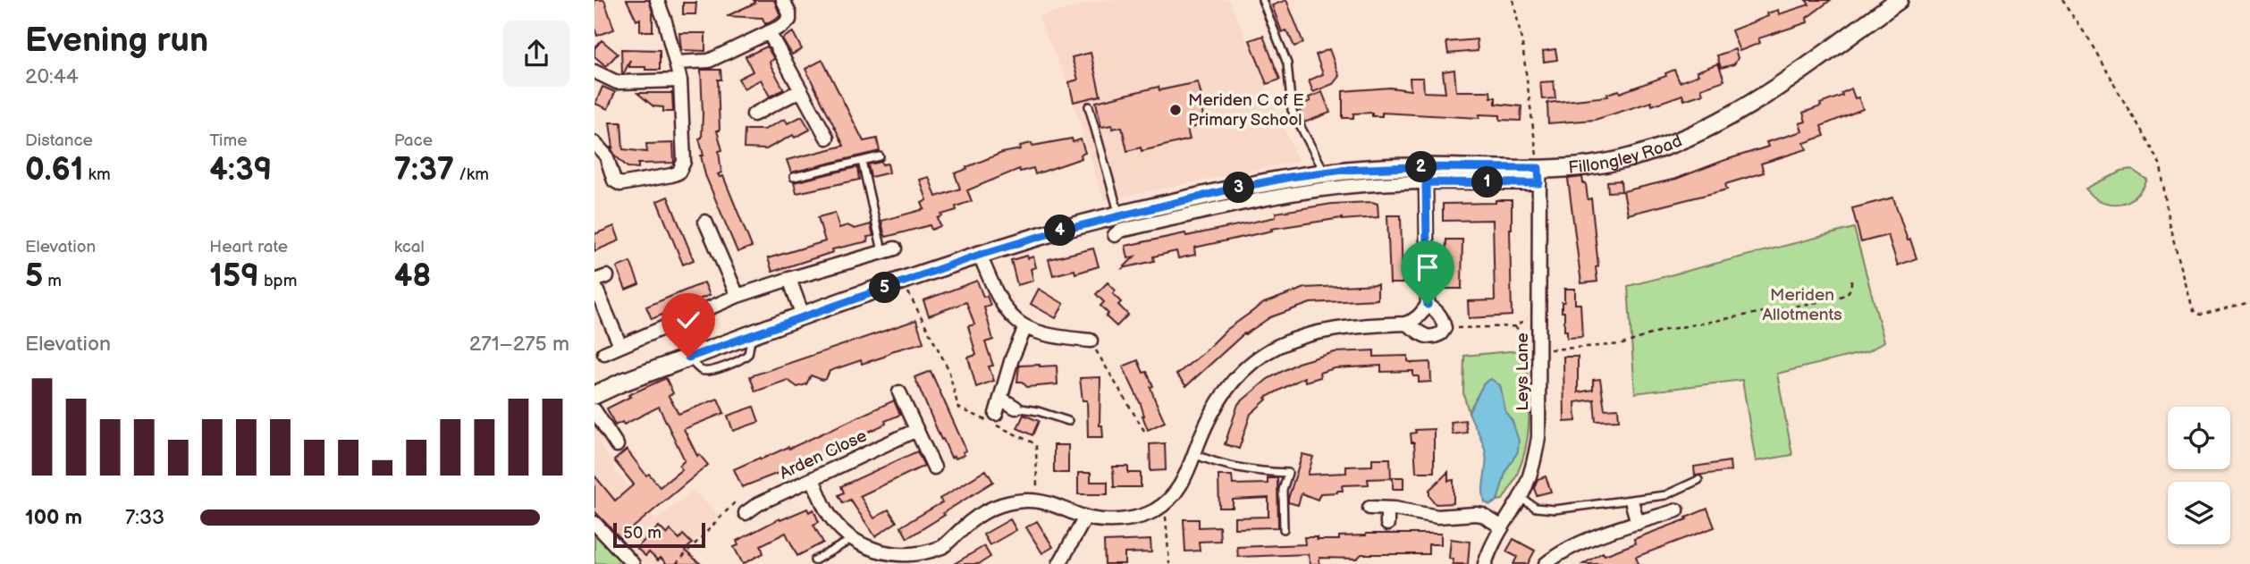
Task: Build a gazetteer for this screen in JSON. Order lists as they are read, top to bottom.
{
  "streets": {
    "main road": ["Fillongley Road"],
    "street": ["Leys Lane", "Arden Close"]
  },
  "crossings": [
    ["Fillongley Road", "Leys Lane"]
  ],
  "parks": ["Meriden Allotments"],
  "places": ["Meriden C of E Primary School"],
  "scale_bar": "50 m",
  "page": {
    "heading": ["Evening run", "20:44"],
    "stats": [
      ["Distance", "0.61 km"],
      ["Time", "4:39"],
      ["Pace", "7:37 /km"],
      ["Elevation", "5 m"],
      ["Heart rate", "159 bpm"],
      ["kcal", "48"]
    ],
    "pins": [
      "2",
      "1",
      "3",
      "4",
      "5"
    ],
    "chart": ["Elevation", "271–275 m"],
    "list": [
      {
        "name": "100 m",
        "note": "7:33"
      }
    ],
    "scale": "50 m"
  }
}
